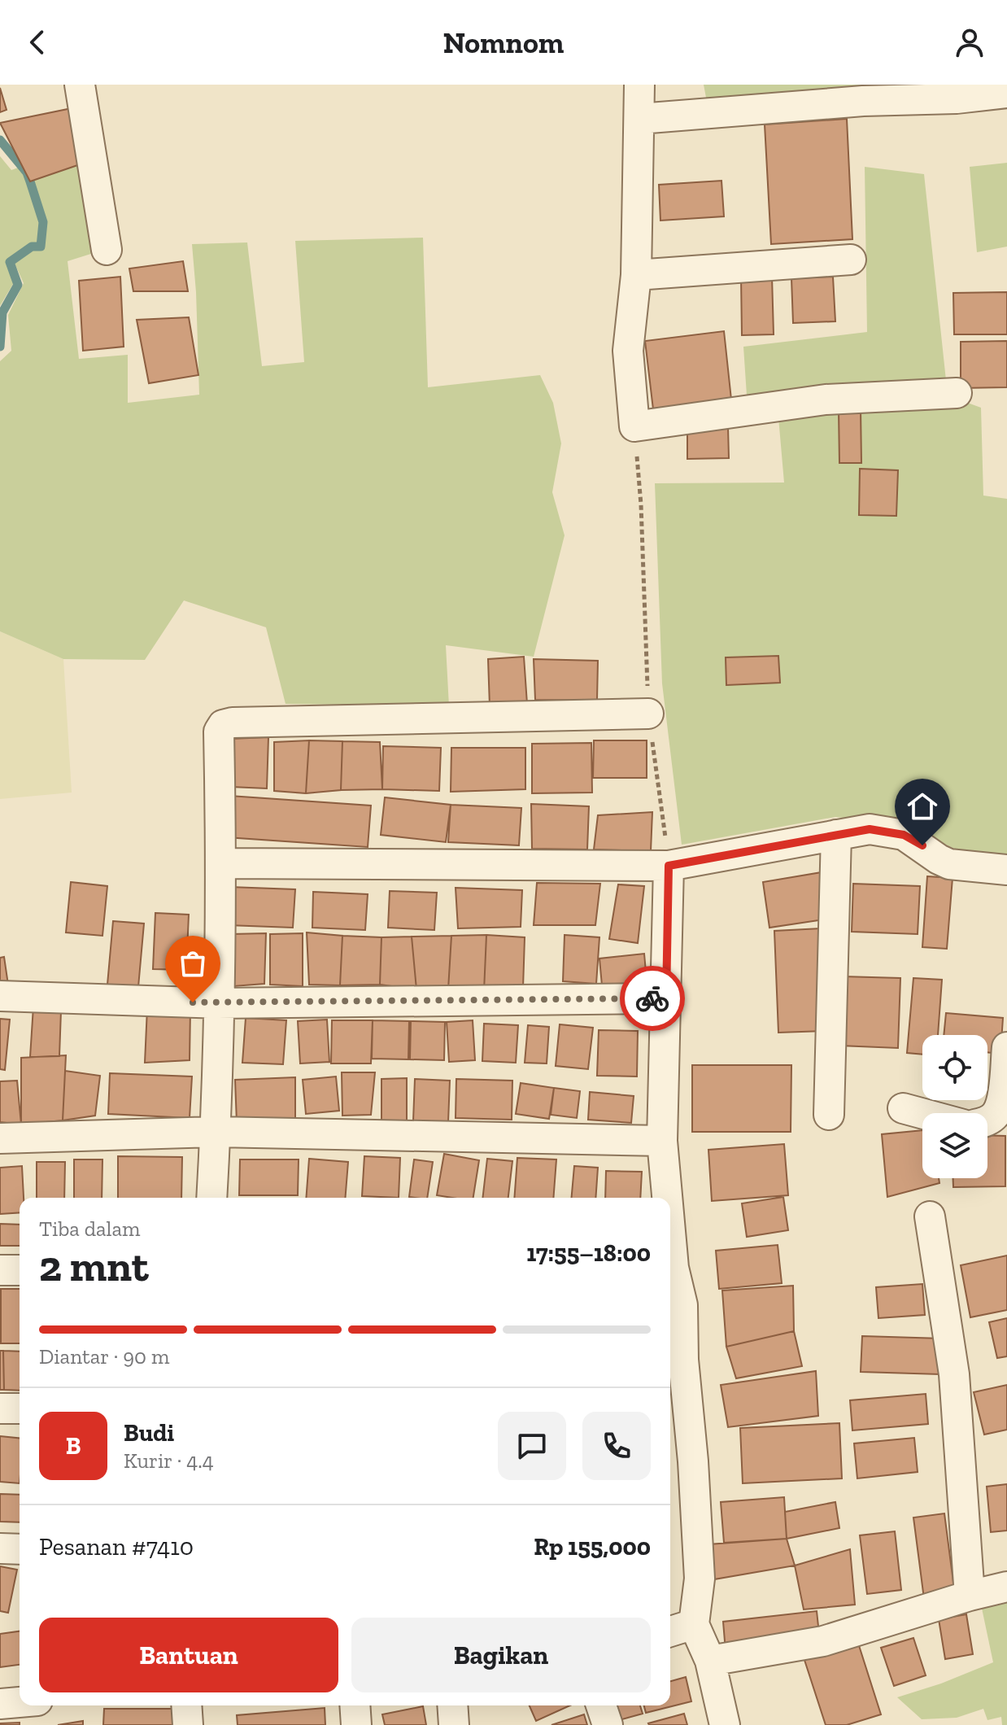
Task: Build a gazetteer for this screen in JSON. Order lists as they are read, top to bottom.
{
  "page": {
    "header": "Nomnom",
    "heading": ["2 mnt", "Tiba dalam", "17:55–18:00"],
    "panel": [
      "Budi",
      "Kurir · 4.4",
      "Pesanan #7410",
      "Rp 155,000"
    ],
    "bar": "Diantar · 90 m",
    "round": "B",
    "buttons": ["Bantuan", "Bagikan"]
  }
}
